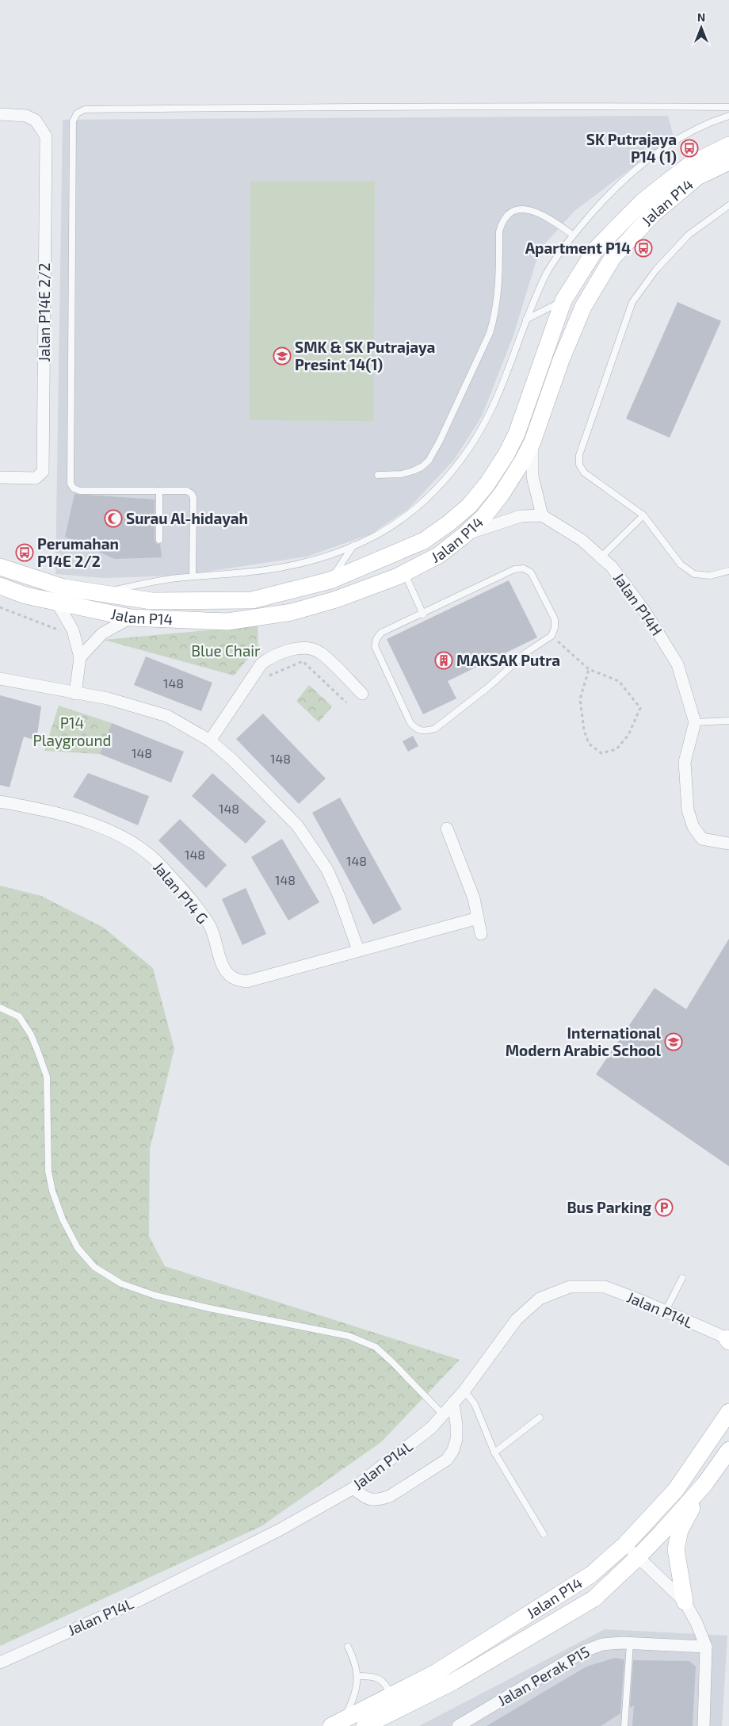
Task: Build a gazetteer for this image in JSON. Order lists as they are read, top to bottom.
{
  "streets": {
    "main road": ["Jalan P14"],
    "street": [
      "Jalan P14E 2/2",
      "Jalan P14H",
      "Jalan P14 G",
      "Jalan P14L",
      "Jalan Perak P15"
    ]
  },
  "parks": ["Blue Chair", "P14 Playground"],
  "places": {
    "bus stop": ["SK Putrajaya P14 (1)", "Apartment P14", "Perumahan P14E 2/2"],
    "school or university": ["SMK & SK Putrajaya Presint 14(1)", "International Modern Arabic School"],
    "mosque": ["Surau Al-hidayah"],
    "building": ["MAKSAK Putra"],
    "parking": ["Bus Parking"]
  },
  "house_numbers": [
    "148",
    "148",
    "148",
    "148",
    "148",
    "148",
    "148"
  ],
  "north": "top"
}
